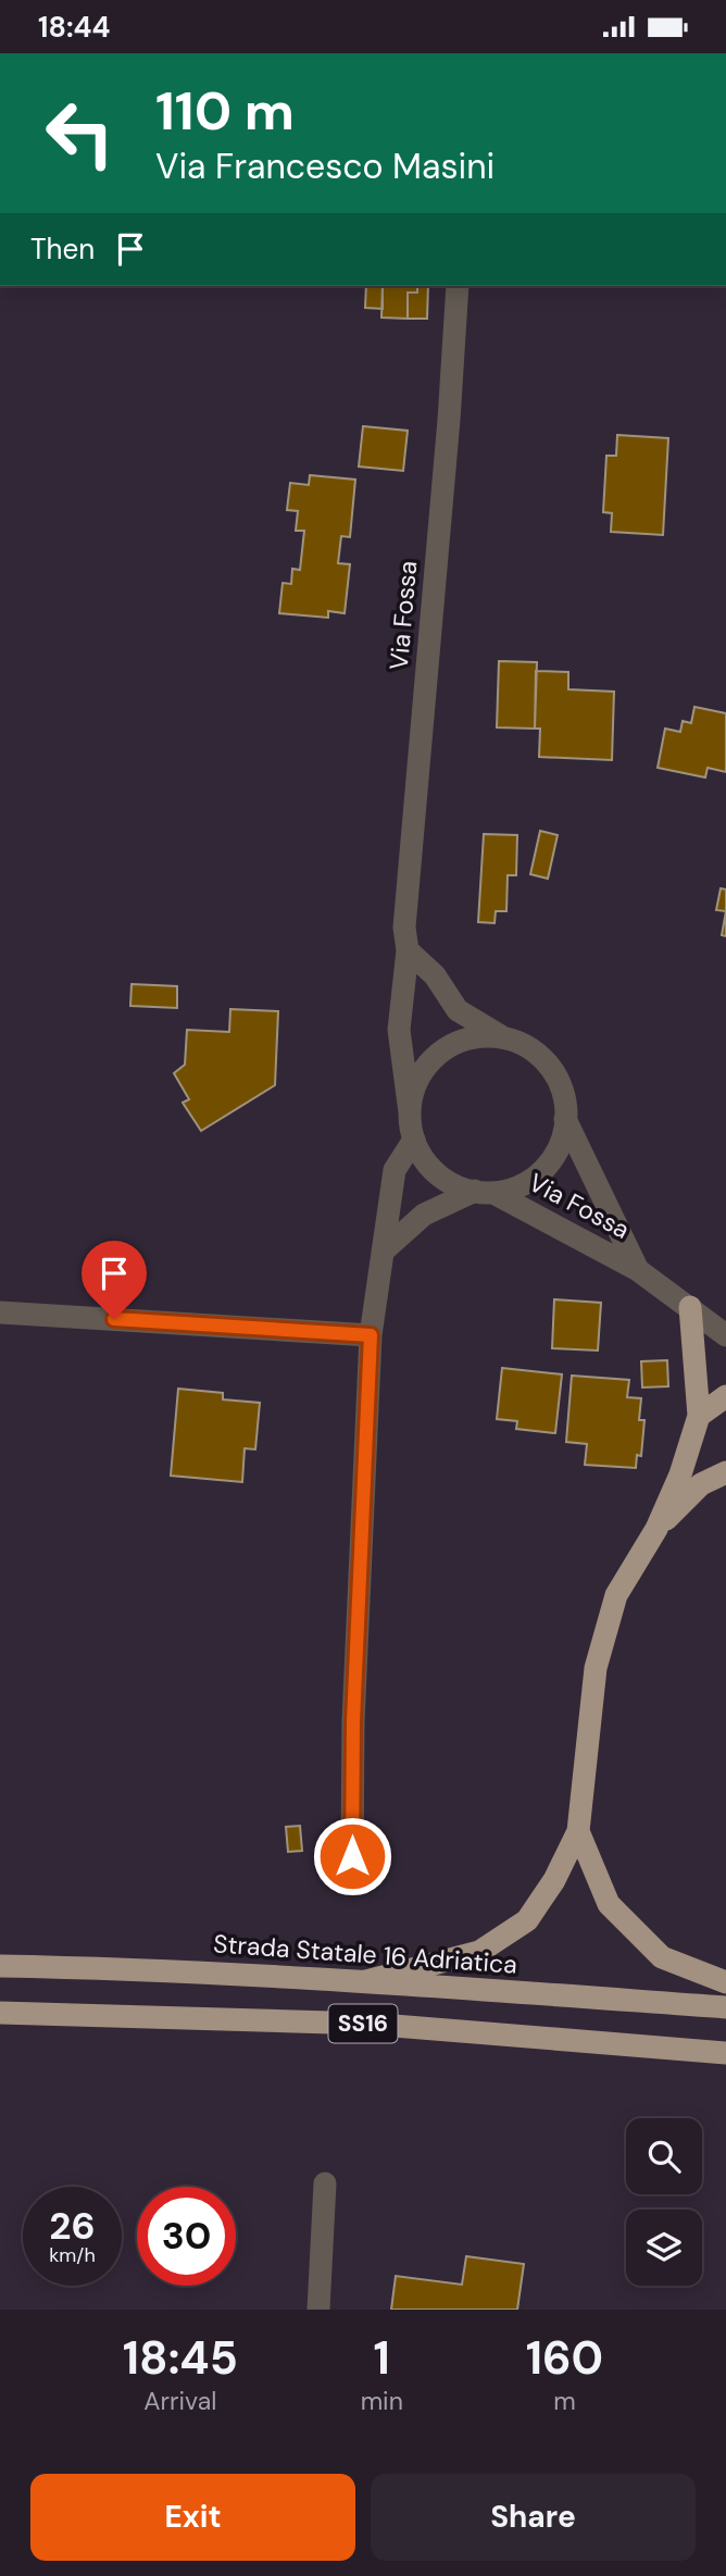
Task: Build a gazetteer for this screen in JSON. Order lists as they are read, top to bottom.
{
  "streets": {
    "highway": ["Strada Statale 16 Adriatica", "SS16"],
    "street": ["Via Fossa"]
  },
  "page": {
    "status": "18:44",
    "turn": ["110 m", "Via Francesco Masini"],
    "then": "Then",
    "speed": "26 km/h",
    "limit": "30",
    "eta": [
      "18:45",
      "Arrival",
      "1",
      "min",
      "160",
      "m"
    ],
    "buttons": ["Exit", "Share"]
  }
}
